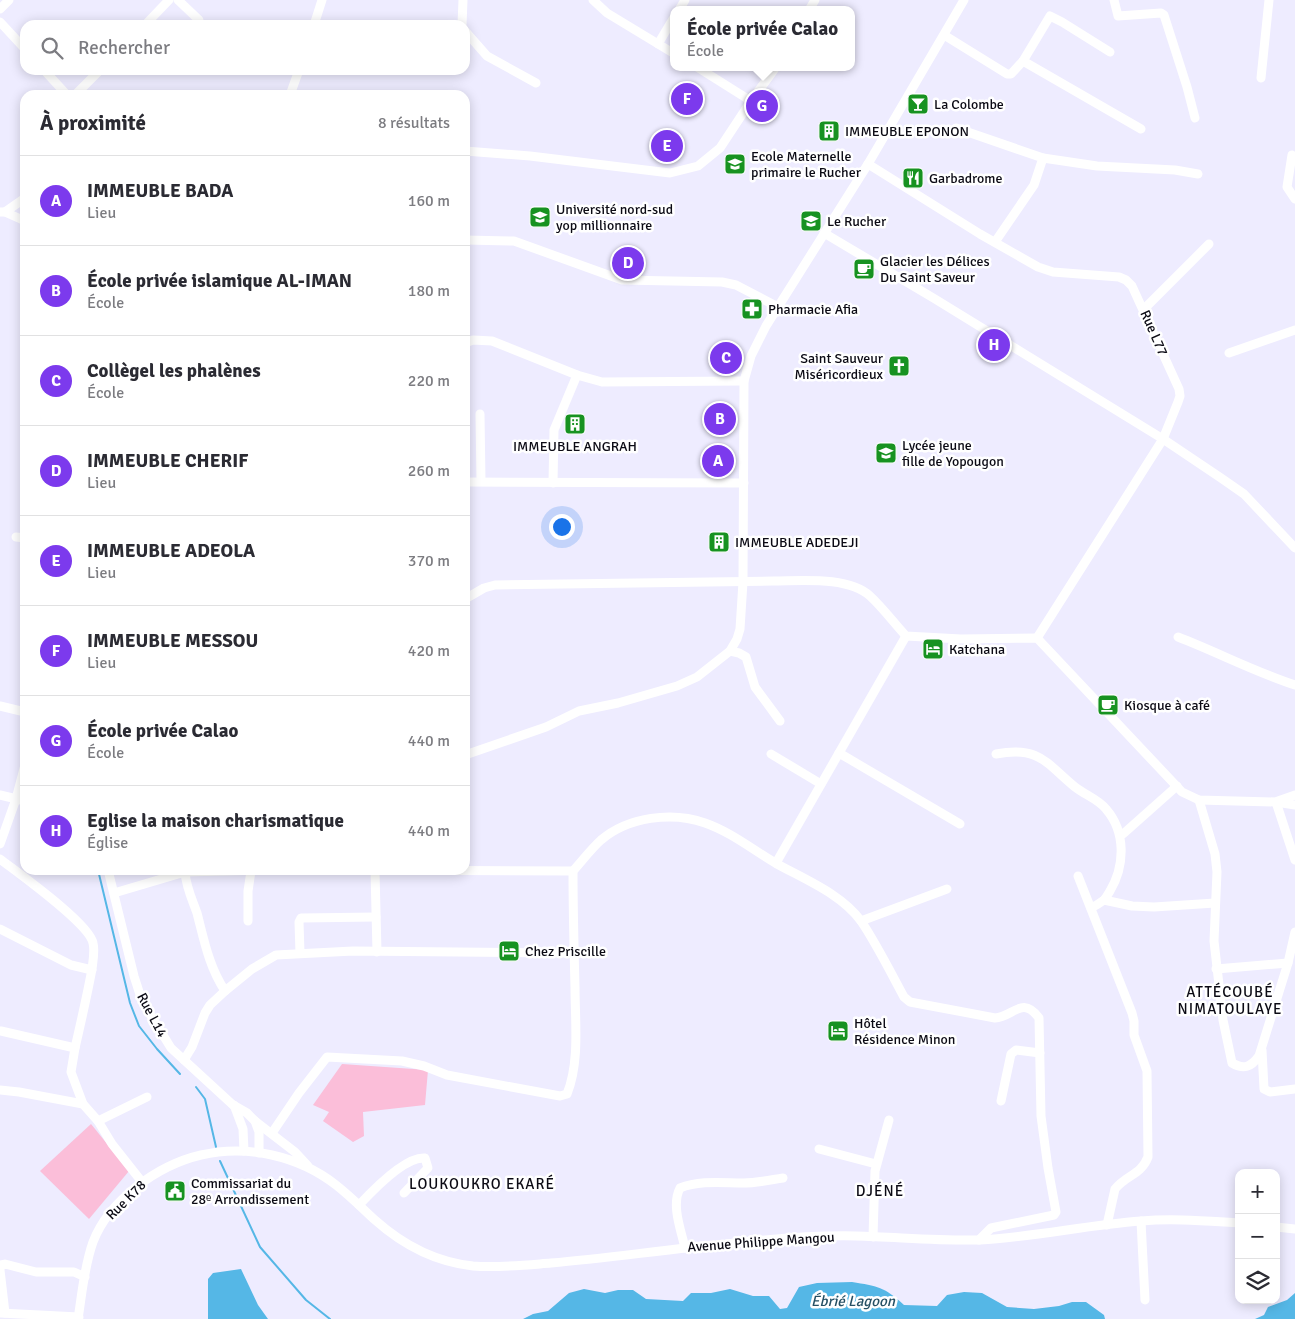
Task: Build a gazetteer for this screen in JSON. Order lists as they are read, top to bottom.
{
  "streets": {
    "street": [
      "Rue L77",
      "Rue L14",
      "Rue K78",
      "Avenue Philippe Mangou"
    ]
  },
  "crossings": [
    ["Rue L14", "Rue K78"],
    ["Rue L14", "Avenue Philippe Mangou"],
    ["Rue K78", "Avenue Philippe Mangou"]
  ],
  "districts": ["ATTÉCOUBÉ NIMATOULAYE", "LOUKOUKRO EKARÉ", "DJÉNÉ"],
  "water": ["Ébrié Lagoon"],
  "places": {
    "bar": ["La Colombe"],
    "building": ["IMMEUBLE EPONON", "IMMEUBLE ANGRAH", "IMMEUBLE ADEDEJI"],
    "school or university": [
      "Ecole Maternelle primaire le Rucher",
      "Université nord-sud yop millionnaire",
      "Le Rucher",
      "Lycée jeune fille de Yopougon"
    ],
    "restaurant": ["Garbadrome"],
    "cafe": ["Glacier les Délices Du Saint Saveur", "Kiosque à café"],
    "pharmacy": ["Pharmacie Afia"],
    "church": ["Saint Sauveur Miséricordieux"],
    "hotel": ["Katchana", "Chez Priscille", "Hôtel Résidence Minon"],
    "public building": ["Commissariat du 28ᵉ Arrondissement"]
  },
  "page": {
    "popup": ["École privée Calao", "École"],
    "search": "Rechercher",
    "pins": [
      "F",
      "G",
      "E",
      "D",
      "H",
      "C",
      "B",
      "A"
    ],
    "heading": ["À proximité", "8 résultats"],
    "list": [
      {
        "mark": "A",
        "name": "IMMEUBLE BADA",
        "note": "Lieu",
        "value": "160 m"
      },
      {
        "mark": "B",
        "name": "École privée islamique AL-IMAN",
        "note": "École",
        "value": "180 m"
      },
      {
        "mark": "C",
        "name": "Collègel les phalènes",
        "note": "École",
        "value": "220 m"
      },
      {
        "mark": "D",
        "name": "IMMEUBLE CHERIF",
        "note": "Lieu",
        "value": "260 m"
      },
      {
        "mark": "E",
        "name": "IMMEUBLE ADEOLA",
        "note": "Lieu",
        "value": "370 m"
      },
      {
        "mark": "F",
        "name": "IMMEUBLE MESSOU",
        "note": "Lieu",
        "value": "420 m"
      },
      {
        "mark": "G",
        "name": "École privée Calao",
        "note": "École",
        "value": "440 m"
      },
      {
        "mark": "H",
        "name": "Eglise la maison charismatique",
        "note": "Église",
        "value": "440 m"
      }
    ],
    "map_buttons": ["+", "−"]
  }
}
